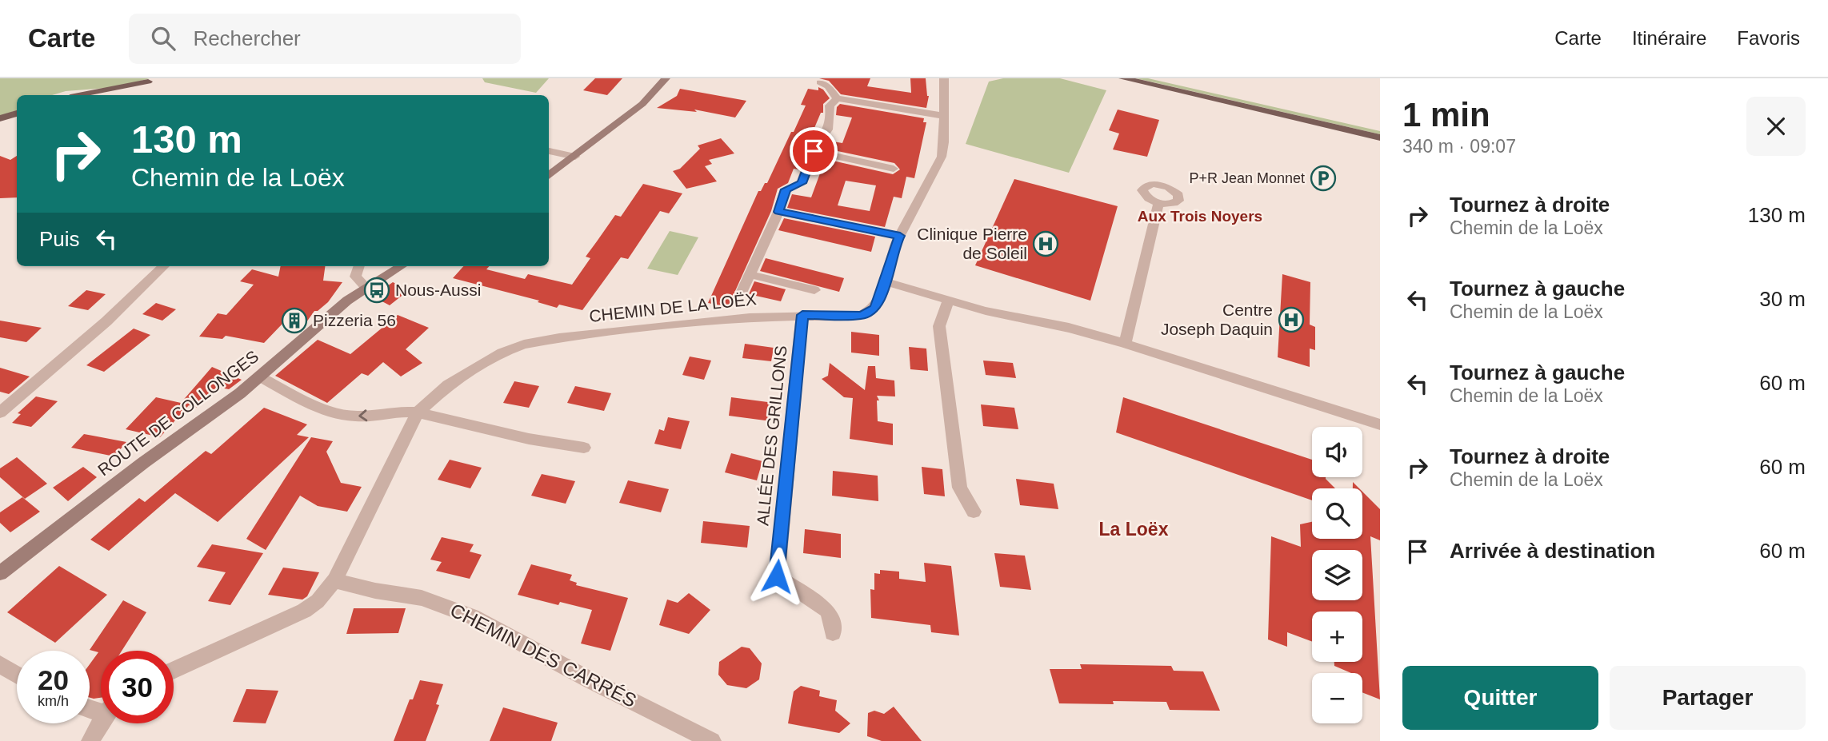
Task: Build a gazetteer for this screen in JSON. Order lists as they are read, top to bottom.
{
  "streets": {
    "street": [
      "CHEMIN DE LA LOËX",
      "ROUTE DE COLLONGES",
      "ALLÉE DES GRILLONS",
      "CHEMIN DES CARRÉS"
    ]
  },
  "crossings": [
    ["CHEMIN DE LA LOËX", "ALLÉE DES GRILLONS"],
    ["CHEMIN DE LA LOËX", "CHEMIN DES CARRÉS"]
  ],
  "districts": ["Aux Trois Noyers", "La Loëx"],
  "places": {
    "parking": ["P+R Jean Monnet"],
    "hospital": ["Clinique Pierre de Soleil", "Centre Joseph Daquin"],
    "bus stop": ["Nous-Aussi"],
    "building": ["Pizzeria 56"]
  },
  "page": {
    "header": "Carte",
    "search": "Rechercher",
    "nav": ["Carte", "Itinéraire", "Favoris"],
    "heading": ["1 min", "340 m · 09:07"],
    "turn": ["130 m", "Chemin de la Loëx"],
    "list": [
      {
        "name": "Tournez à droite",
        "note": "Chemin de la Loëx",
        "value": "130 m"
      },
      {
        "name": "Tournez à gauche",
        "note": "Chemin de la Loëx",
        "value": "30 m"
      },
      {
        "name": "Tournez à gauche",
        "note": "Chemin de la Loëx",
        "value": "60 m"
      },
      {
        "name": "Tournez à droite",
        "note": "Chemin de la Loëx",
        "value": "60 m"
      },
      {
        "name": "Arrivée à destination",
        "value": "60 m"
      }
    ],
    "then": "Puis",
    "map_buttons": ["+", "−"],
    "speed": "20 km/h",
    "limit": "30",
    "buttons": ["Quitter", "Partager"]
  }
}
